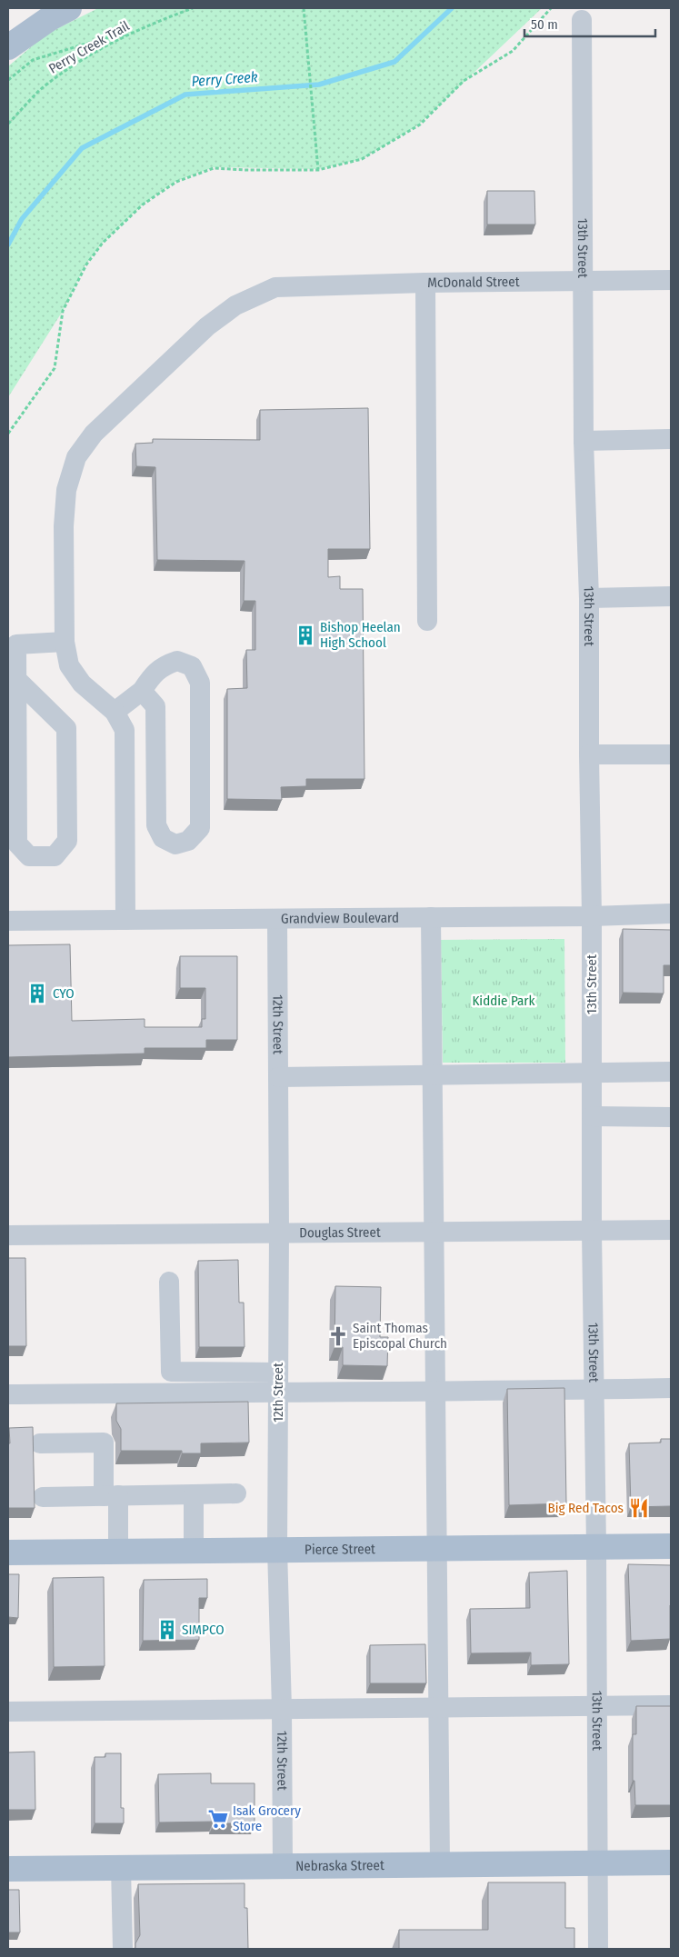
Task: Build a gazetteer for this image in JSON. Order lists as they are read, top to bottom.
{
  "streets": {
    "main road": ["Pierce Street", "Nebraska Street"],
    "street": [
      "13th Street",
      "McDonald Street",
      "Grandview Boulevard",
      "12th Street",
      "Douglas Street"
    ],
    "path": ["Perry Creek Trail"]
  },
  "crossings": [
    ["13th Street", "McDonald Street"],
    ["13th Street", "Grandview Boulevard"],
    ["13th Street", "Douglas Street"],
    ["13th Street", "Pierce Street"],
    ["13th Street", "Nebraska Street"],
    ["Grandview Boulevard", "12th Street"],
    ["12th Street", "Douglas Street"],
    ["12th Street", "Pierce Street"],
    ["12th Street", "Nebraska Street"]
  ],
  "water": ["Perry Creek"],
  "parks": ["Kiddie Park"],
  "places": {
    "building": ["Bishop Heelan High School", "CYO", "SIMPCO"],
    "church": ["Saint Thomas Episcopal Church"],
    "restaurant": ["Big Red Tacos"],
    "supermarket": ["Isak Grocery Store"]
  },
  "scale_bar": "50 m"
}
